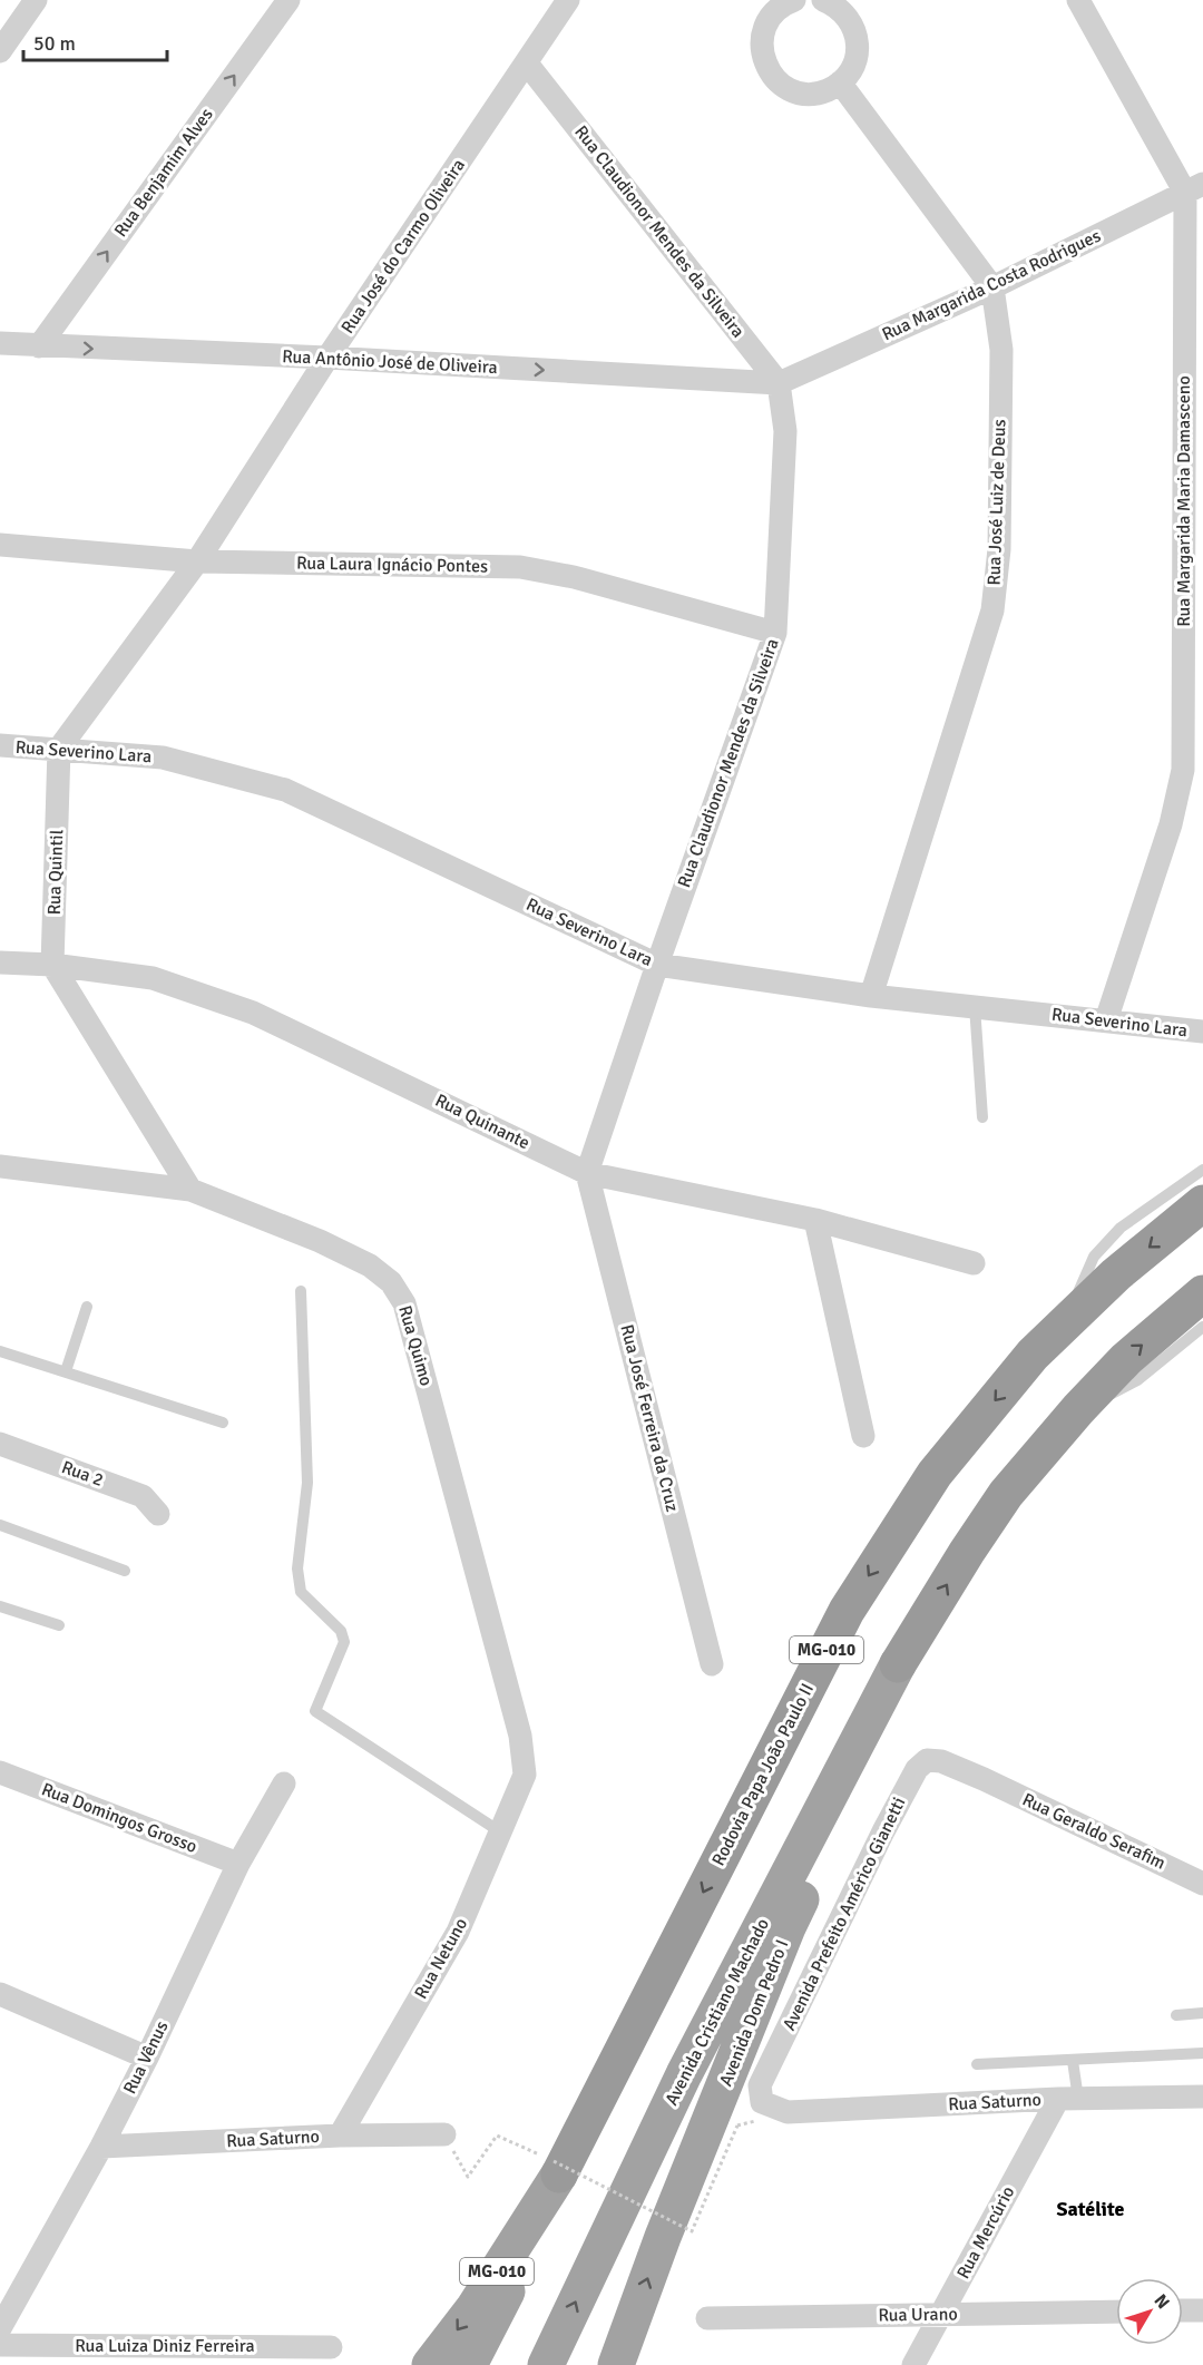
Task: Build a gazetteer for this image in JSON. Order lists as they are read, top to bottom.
{
  "streets": {
    "highway": [
      "MG-010",
      "Rodovia Papa João Paulo II",
      "Avenida Cristiano Machado",
      "Avenida Dom Pedro I"
    ],
    "street": [
      "Rua Benjamim Alves",
      "Rua Claudionor Mendes da Silveira",
      "Rua José do Carmo Oliveira",
      "Rua Margarida Costa Rodrigues",
      "Rua Antônio José de Oliveira",
      "Rua Margarida Maria Damasceno",
      "Rua José Luiz de Deus",
      "Rua Laura Ignácio Pontes",
      "Rua Severino Lara",
      "Rua Quintil",
      "Rua Quinante",
      "Rua Quimo",
      "Rua José Ferreira da Cruz",
      "Rua 2",
      "Rua Domingos Grosso",
      "Rua Geraldo Serafim",
      "Avenida Prefeito Américo Gianetti",
      "Rua Netuno",
      "Rua Vênus",
      "Rua Saturno",
      "Rua Mercúrio",
      "Rua Urano",
      "Rua Luiza Diniz Ferreira"
    ]
  },
  "crossings": [
    ["Rua Benjamim Alves", "Rua Antônio José de Oliveira"],
    ["Rua Claudionor Mendes da Silveira", "Rua José do Carmo Oliveira"],
    ["Rua Claudionor Mendes da Silveira", "Rua Margarida Costa Rodrigues"],
    ["Rua Claudionor Mendes da Silveira", "Rua Antônio José de Oliveira"],
    ["Rua Claudionor Mendes da Silveira", "Rua Laura Ignácio Pontes"],
    ["Rua Claudionor Mendes da Silveira", "Rua Severino Lara"],
    ["Rua Claudionor Mendes da Silveira", "Rua Quinante"],
    ["Rua Claudionor Mendes da Silveira", "Rua José Ferreira da Cruz"],
    ["Rua José do Carmo Oliveira", "Rua Antônio José de Oliveira"],
    ["Rua José do Carmo Oliveira", "Rua Laura Ignácio Pontes"],
    ["Rua Margarida Costa Rodrigues", "Rua Antônio José de Oliveira"],
    ["Rua Margarida Costa Rodrigues", "Rua Margarida Maria Damasceno"],
    ["Rua Margarida Costa Rodrigues", "Rua José Luiz de Deus"],
    ["Rua Margarida Maria Damasceno", "Rua Severino Lara"],
    ["Rua José Luiz de Deus", "Rua Severino Lara"],
    ["Rua Severino Lara", "Rua Quintil"],
    ["Rua Quintil", "Rua Quinante"],
    ["Rua Quinante", "Rua José Ferreira da Cruz"],
    ["Rua Quimo", "Rua Netuno"],
    ["MG-010", "Rodovia Papa João Paulo II"],
    ["Rua Domingos Grosso", "Rua Vênus"],
    ["Rua Geraldo Serafim", "Avenida Prefeito Américo Gianetti"],
    ["Avenida Prefeito Américo Gianetti", "Rua Saturno"],
    ["Rua Netuno", "Rua Saturno"],
    ["Avenida Cristiano Machado", "Avenida Dom Pedro I"],
    ["Rua Vênus", "Rua Saturno"],
    ["Rua Saturno", "Rua Mercúrio"],
    ["Rua Mercúrio", "Rua Urano"]
  ],
  "one_way": ["Rua Benjamim Alves", "Rua Antônio José de Oliveira"],
  "districts": ["Satélite"],
  "scale_bar": "50 m",
  "north": "top right"
}
